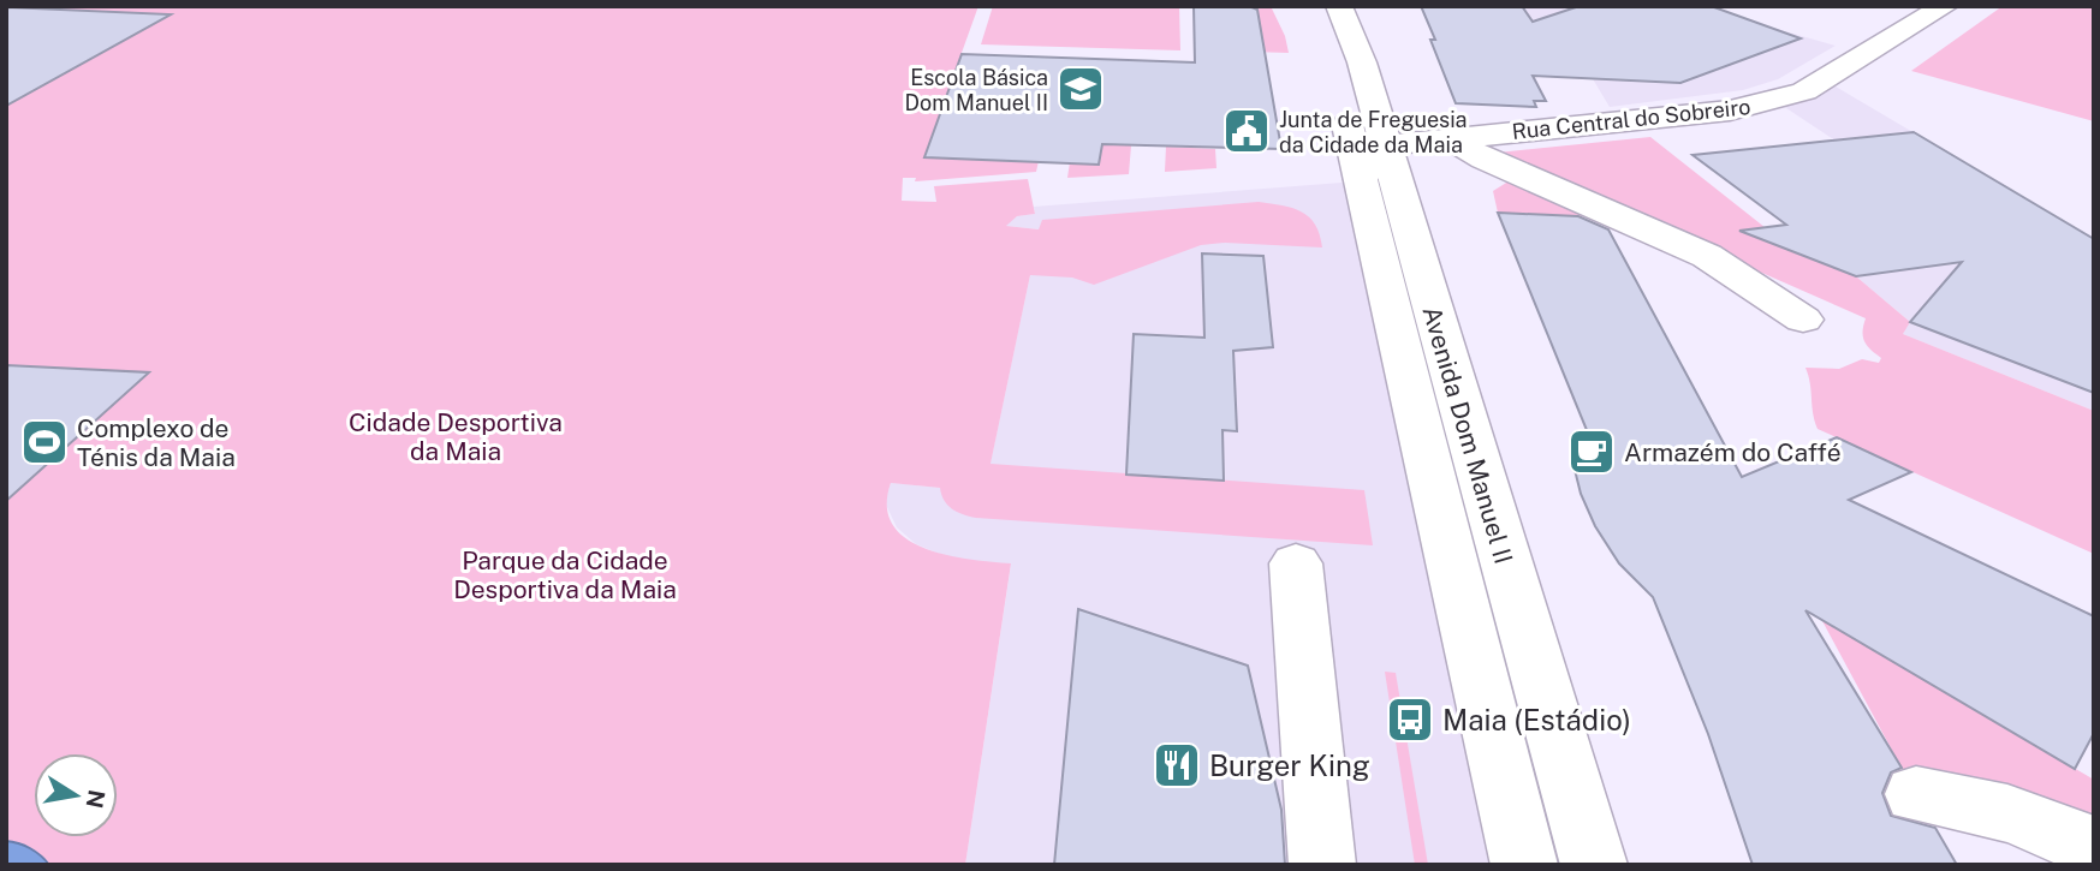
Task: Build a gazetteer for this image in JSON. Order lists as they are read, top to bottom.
{
  "streets": {
    "main road": ["Rua Central do Sobreiro", "Avenida Dom Manuel II"]
  },
  "crossings": [
    ["Rua Central do Sobreiro", "Avenida Dom Manuel II"]
  ],
  "parks": ["Cidade Desportiva da Maia", "Parque da Cidade Desportiva da Maia"],
  "places": {
    "school or university": ["Escola Básica Dom Manuel II"],
    "public building": ["Junta de Freguesia da Cidade da Maia"],
    "sports": ["Complexo de Ténis da Maia"],
    "cafe": ["Armazém do Caffé"],
    "bus stop": ["Maia (Estádio)"],
    "restaurant": ["Burger King"]
  },
  "north": "right"
}
